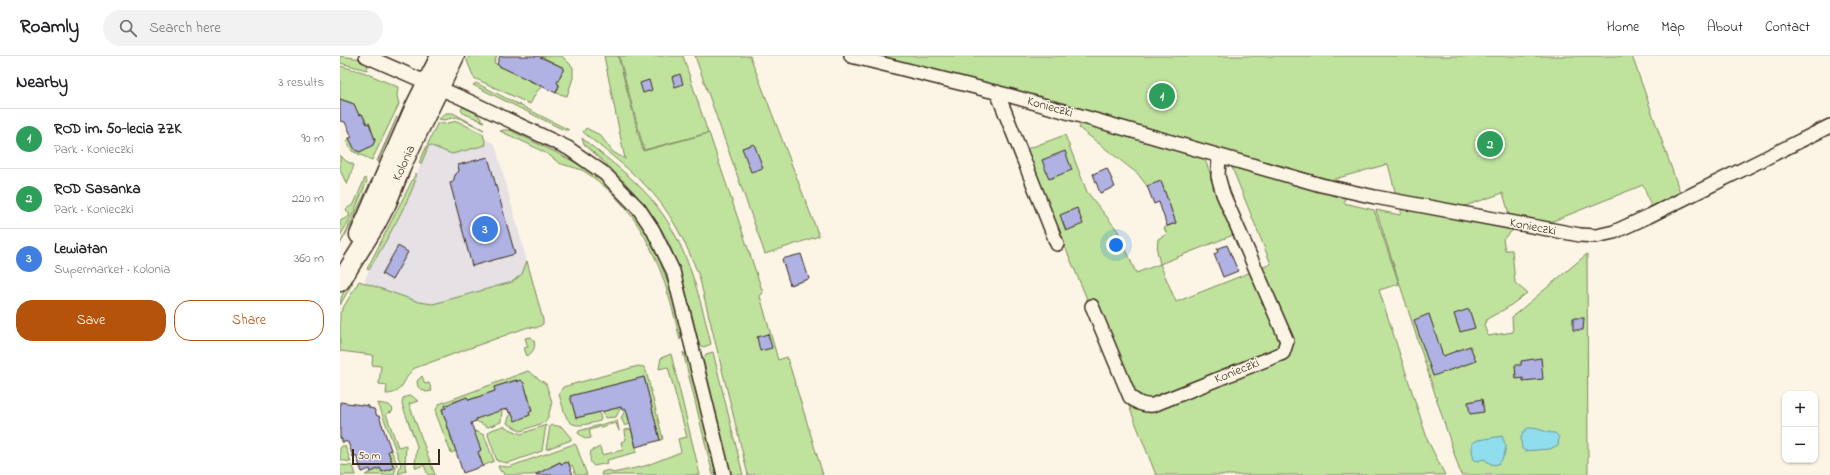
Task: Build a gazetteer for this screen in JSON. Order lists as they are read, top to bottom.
{
  "streets": {
    "street": ["Konieczki", "Kolonia"]
  },
  "scale_bar": "50 m",
  "page": {
    "header": "Roamly",
    "search": "Search here",
    "nav": [
      "Home",
      "Map",
      "About",
      "Contact"
    ],
    "heading": ["Nearby", "3 results"],
    "pins": ["1", "2", "3"],
    "list": [
      {
        "mark": "1",
        "name": "ROD im. 50-lecia ZZK",
        "note": "Park · Konieczki",
        "value": "90 m"
      },
      {
        "mark": "2",
        "name": "ROD Sasanka",
        "note": "Park · Konieczki",
        "value": "220 m"
      },
      {
        "mark": "3",
        "name": "Lewiatan",
        "note": "Supermarket · Kolonia",
        "value": "360 m"
      }
    ],
    "buttons": ["Save", "Share"],
    "map_buttons": ["+", "−"],
    "scale": "50 m"
  }
}
